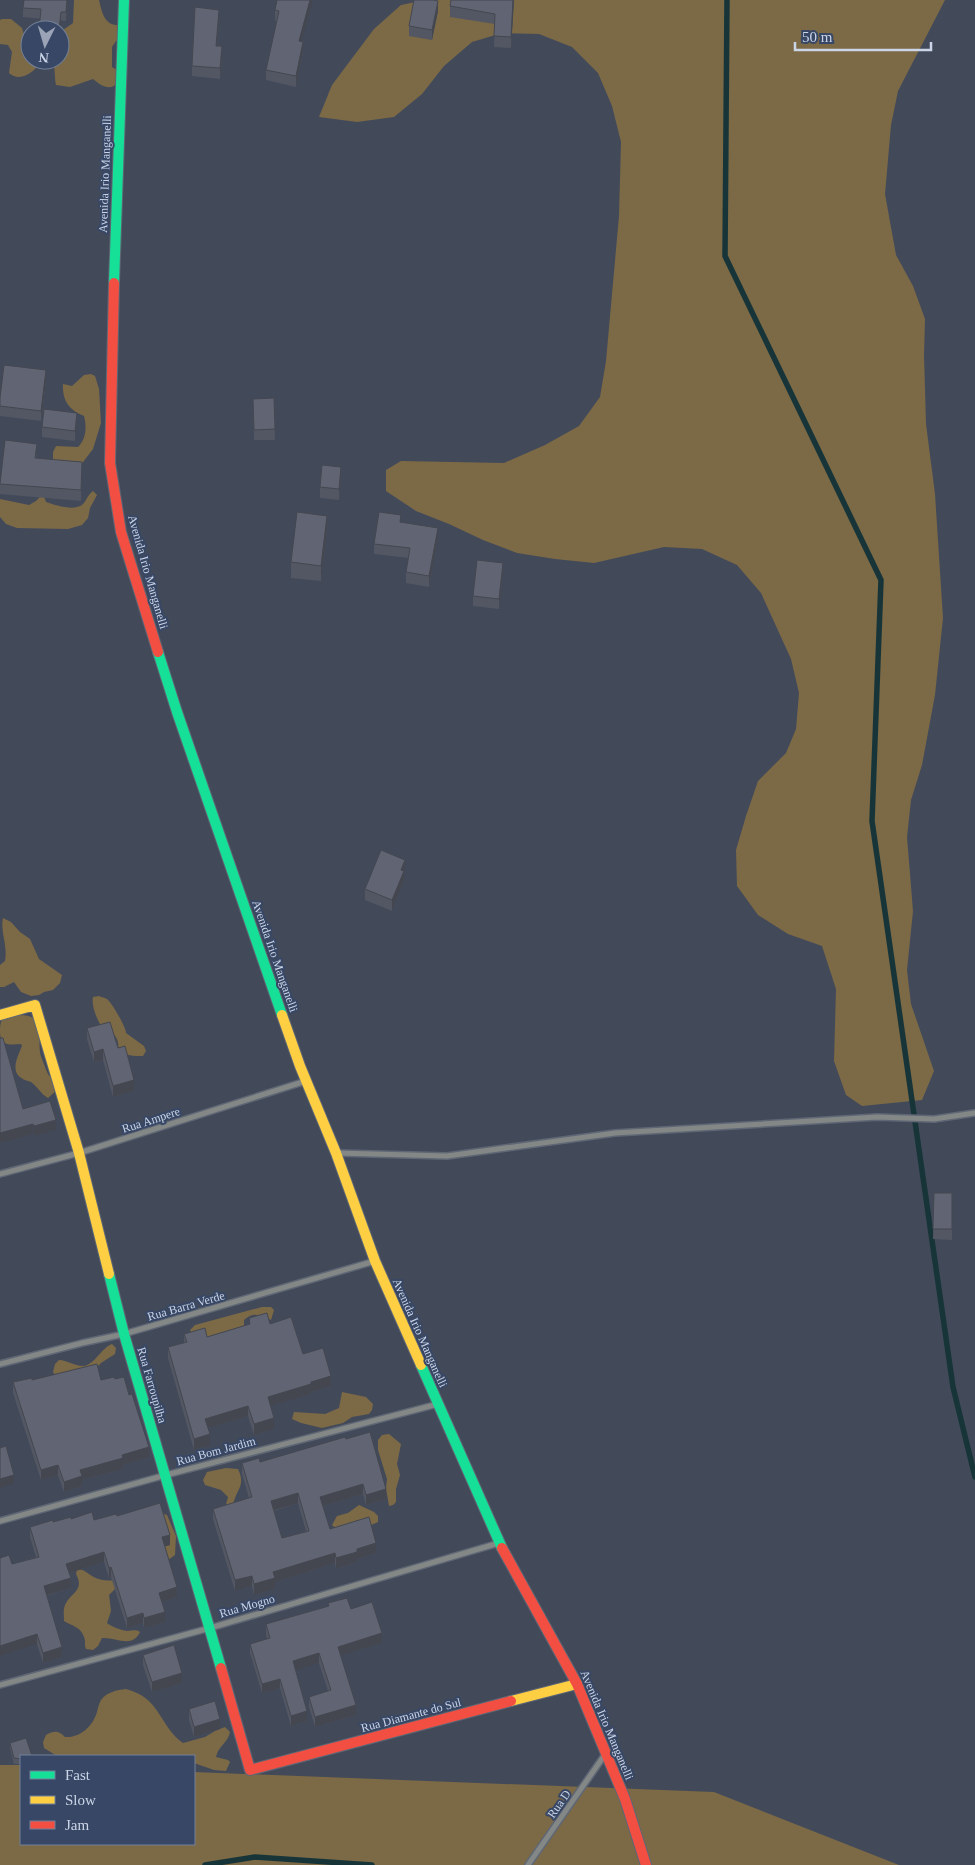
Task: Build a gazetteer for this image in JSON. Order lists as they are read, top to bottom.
{
  "streets": {
    "street": [
      "Avenida Irio Manganelli",
      "Rua Ampere",
      "Rua Barra Verde",
      "Rua Farroupilha",
      "Rua Bom Jardim",
      "Rua Mogno",
      "Rua Diamante do Sul",
      "Rua D"
    ]
  },
  "crossings": [
    ["Avenida Irio Manganelli", "Rua Ampere"],
    ["Avenida Irio Manganelli", "Rua Barra Verde"],
    ["Avenida Irio Manganelli", "Rua Bom Jardim"],
    ["Avenida Irio Manganelli", "Rua Mogno"],
    ["Avenida Irio Manganelli", "Rua Diamante do Sul"],
    ["Avenida Irio Manganelli", "Rua D"],
    ["Rua Ampere", "Rua Farroupilha"],
    ["Rua Barra Verde", "Rua Farroupilha"],
    ["Rua Farroupilha", "Rua Bom Jardim"],
    ["Rua Farroupilha", "Rua Mogno"],
    ["Rua Farroupilha", "Rua Diamante do Sul"]
  ],
  "legend": ["Fast", "Slow", "Jam"],
  "scale_bar": "50 m",
  "north": "bottom"
}
